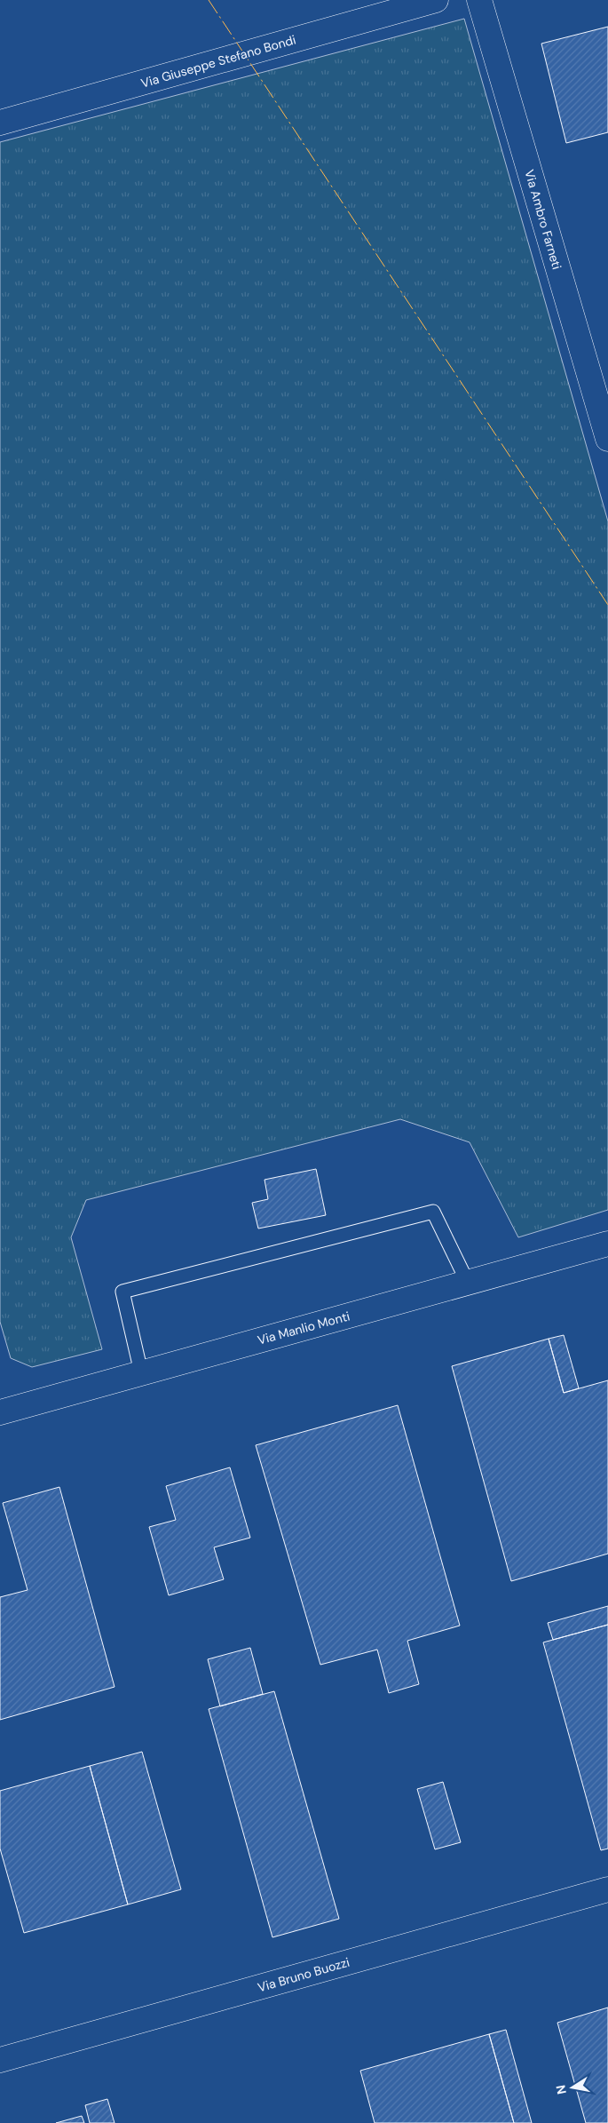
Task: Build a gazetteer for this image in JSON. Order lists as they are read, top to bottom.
{
  "streets": {
    "street": [
      "Via Giuseppe Stefano Bondi",
      "Via Ambro Farneti",
      "Via Manlio Monti",
      "Via Bruno Buozzi"
    ]
  },
  "north": "left"
}
